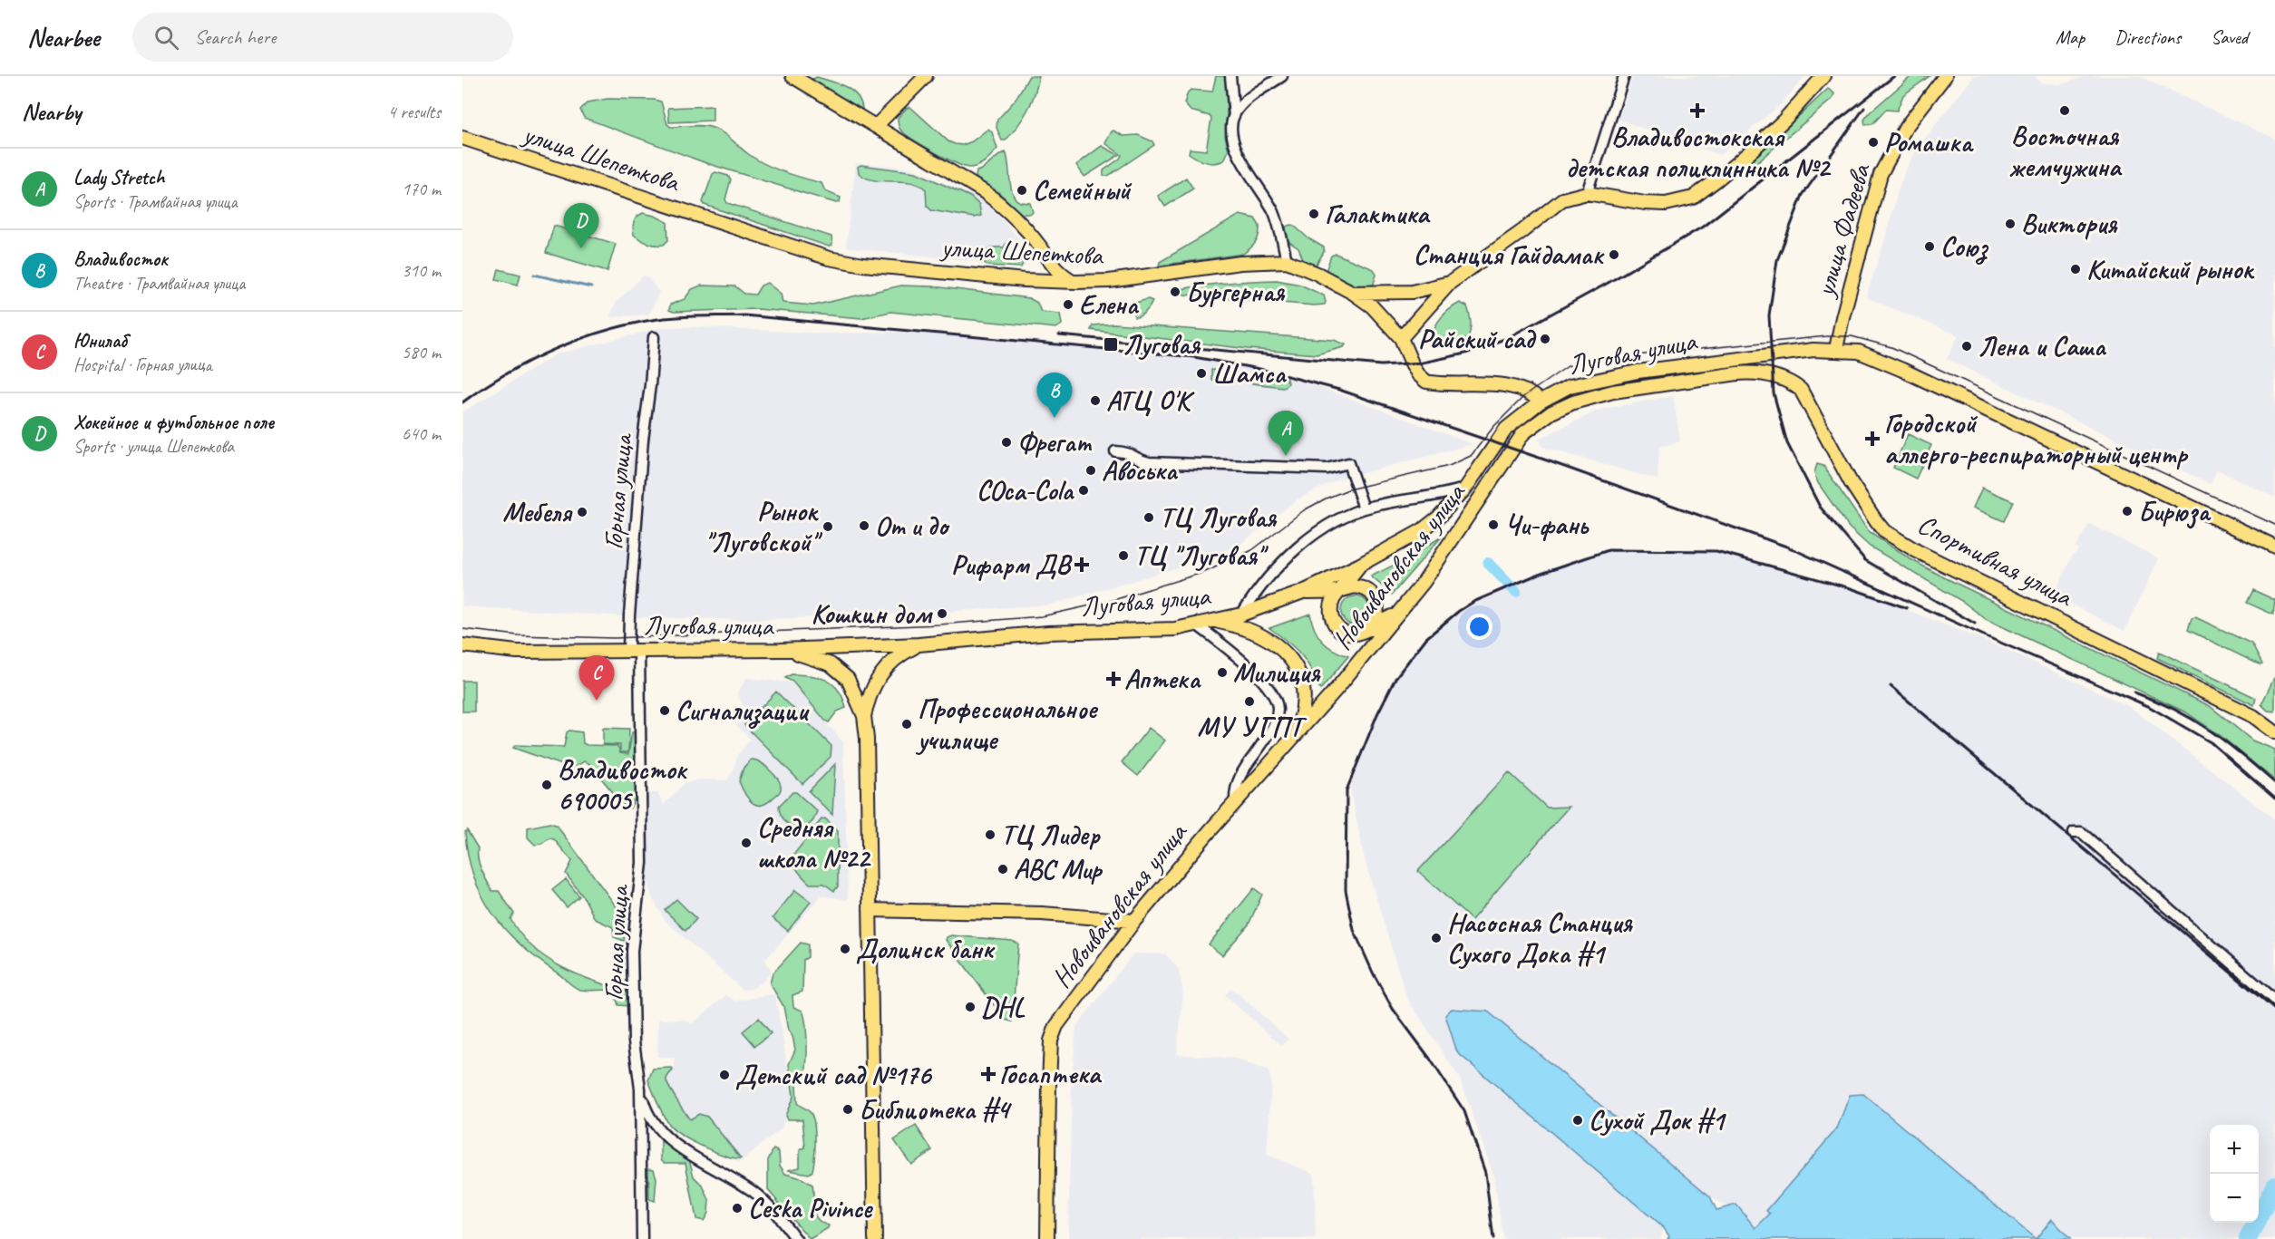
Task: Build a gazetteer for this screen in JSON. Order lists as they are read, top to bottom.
{
  "streets": {
    "main road": [
      "улица Шепеткова",
      "улица Фадеева",
      "Луговая улица",
      "Спортивная улица",
      "Новоивановская улица"
    ],
    "street": ["Горная улица"]
  },
  "crossings": [
    ["улица Шепеткова", "Луговая улица"],
    ["улица Фадеева", "Луговая улица"],
    ["Луговая улица", "Горная улица"],
    ["Спортивная улица", "Новоивановская улица"]
  ],
  "places": {
    "health": [
      "Владивостокская детская поликлинника №2",
      "Городской аллерго-респираторный центр",
      "Рифарм ДВ",
      "Аптека",
      "Госаптека"
    ],
    "other": [
      "Восточная жемчужина",
      "Ромашка",
      "Семейный",
      "Галактика",
      "Виктория",
      "Союз",
      "Станция Гайдамак",
      "Китайский рынок",
      "Бургерная",
      "Елена",
      "Райский сад",
      "Лена и Саша",
      "Шамса",
      "АТЦ О'К",
      "Фрегат",
      "Авоська",
      "COca-Cola",
      "Бирюза",
      "Мебеля",
      "ТЦ Луговая",
      "Чи-фань",
      "От и до",
      "Рынок \"Луговской\"",
      "ТЦ \"Луговая\"",
      "Кошкин дом",
      "Милиция",
      "МУ УГПТ",
      "Сигнализации",
      "Профессиональное училище",
      "Владивосток 690005",
      "ТЦ Лидер",
      "Средняя школа №22",
      "ABC Мир",
      "Насосная Станция Сухого Дока #1",
      "Долинск банк",
      "DHL",
      "Детский сад №176",
      "Библиотека #4",
      "Сухой Док #1",
      "Ceska Pivince"
    ],
    "transit": ["Луговая"]
  },
  "page": {
    "header": "Nearbee",
    "search": "Search here",
    "nav": ["Map", "Directions", "Saved"],
    "heading": ["Nearby", "4 results"],
    "list": [
      {
        "mark": "A",
        "name": "Lady Stretch",
        "note": "Sports · Трамвайная улица",
        "value": "170 m"
      },
      {
        "mark": "B",
        "name": "Владивосток",
        "note": "Theatre · Трамвайная улица",
        "value": "310 m"
      },
      {
        "mark": "C",
        "name": "Юнилаб",
        "note": "Hospital · Горная улица",
        "value": "580 m"
      },
      {
        "mark": "D",
        "name": "Хокейное и футбольное поле",
        "note": "Sports · улица Шепеткова",
        "value": "640 m"
      }
    ],
    "pins": [
      "D",
      "B",
      "A",
      "C"
    ],
    "map_buttons": ["+", "−"]
  }
}
